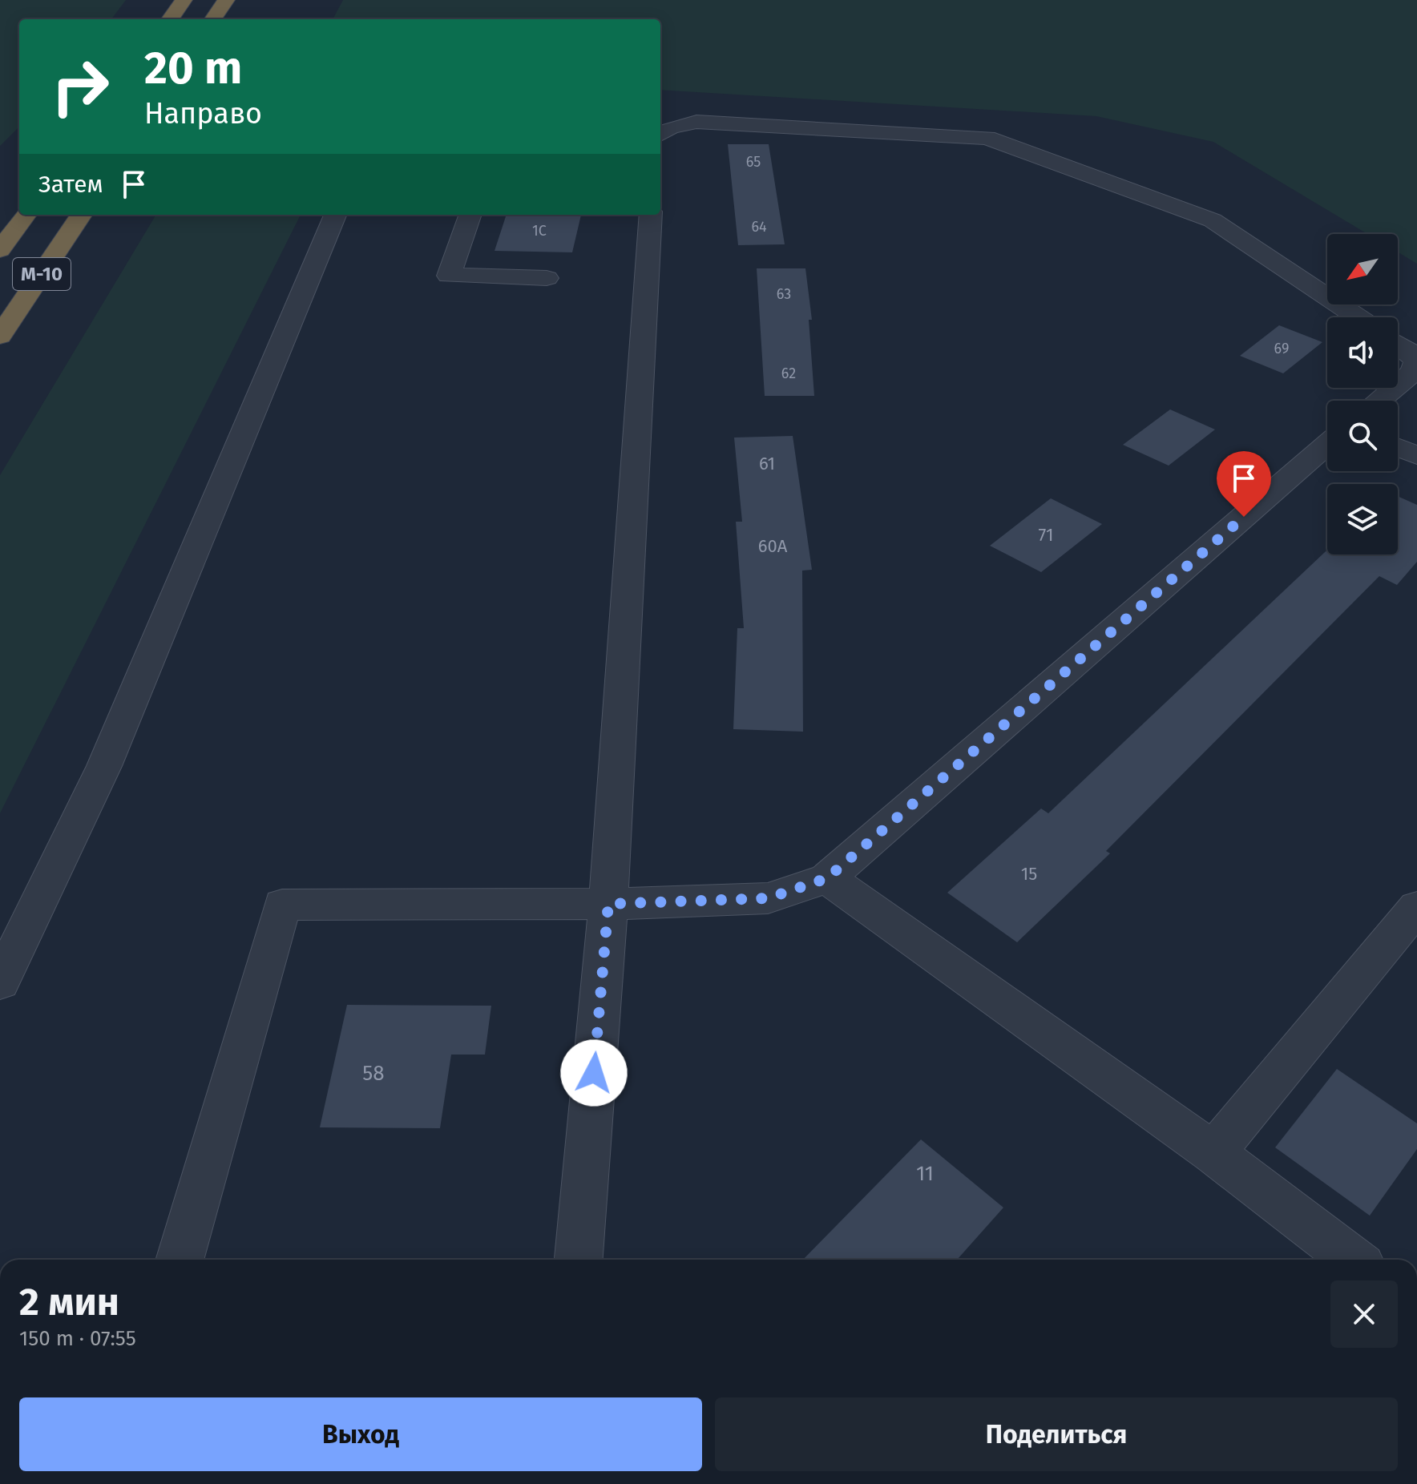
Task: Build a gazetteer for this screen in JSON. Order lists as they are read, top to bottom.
{
  "streets": {
    "highway": ["М-10"]
  },
  "house_numbers": [
    "65",
    "64",
    "1С",
    "63",
    "69",
    "62",
    "61",
    "71",
    "60А",
    "15",
    "58",
    "11"
  ],
  "north": "bottom left",
  "page": {
    "turn": ["20 m", "Направо"],
    "then": "Затем",
    "heading": ["2 мин", "150 m · 07:55"],
    "buttons": ["Выход", "Поделиться"]
  }
}
